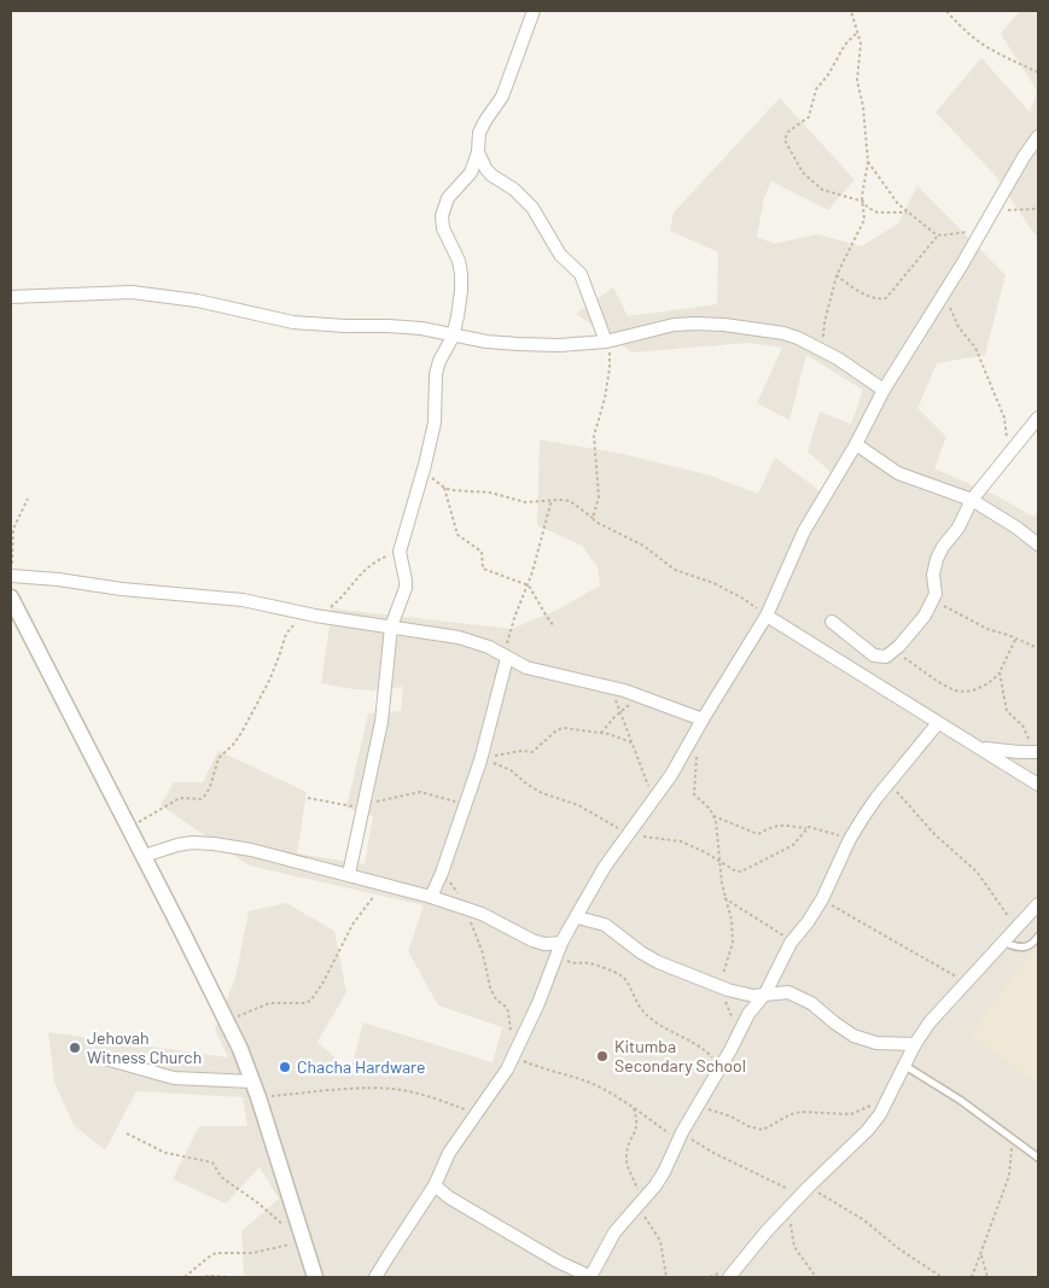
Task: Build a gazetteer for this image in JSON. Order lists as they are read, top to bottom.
{
  "places": ["Jehovah Witness Church", "Kitumba Secondary School", "Chacha Hardware"]
}
